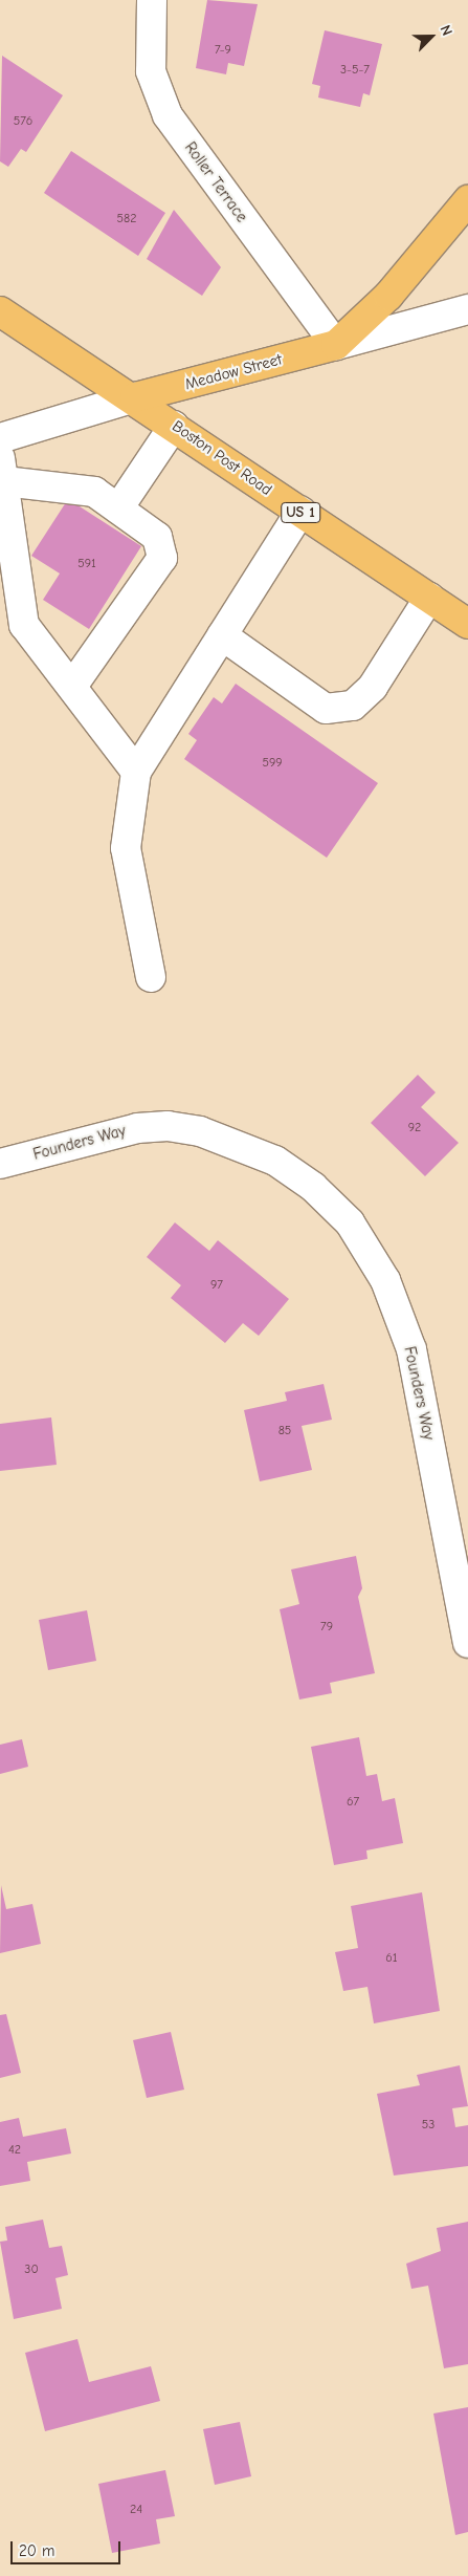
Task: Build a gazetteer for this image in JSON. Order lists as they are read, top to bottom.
{
  "streets": {
    "main road": ["Meadow Street", "Boston Post Road", "US 1"],
    "street": ["Roller Terrace", "Founders Way"]
  },
  "crossings": [
    ["Roller Terrace", "Meadow Street"],
    ["Meadow Street", "Boston Post Road"]
  ],
  "house_numbers": [
    "7-9",
    "3-5-7",
    "576",
    "582",
    "591",
    "599",
    "92",
    "97",
    "85",
    "79",
    "67",
    "61",
    "53",
    "42",
    "30",
    "24"
  ],
  "scale_bar": "20 m",
  "north": "top right"
}
